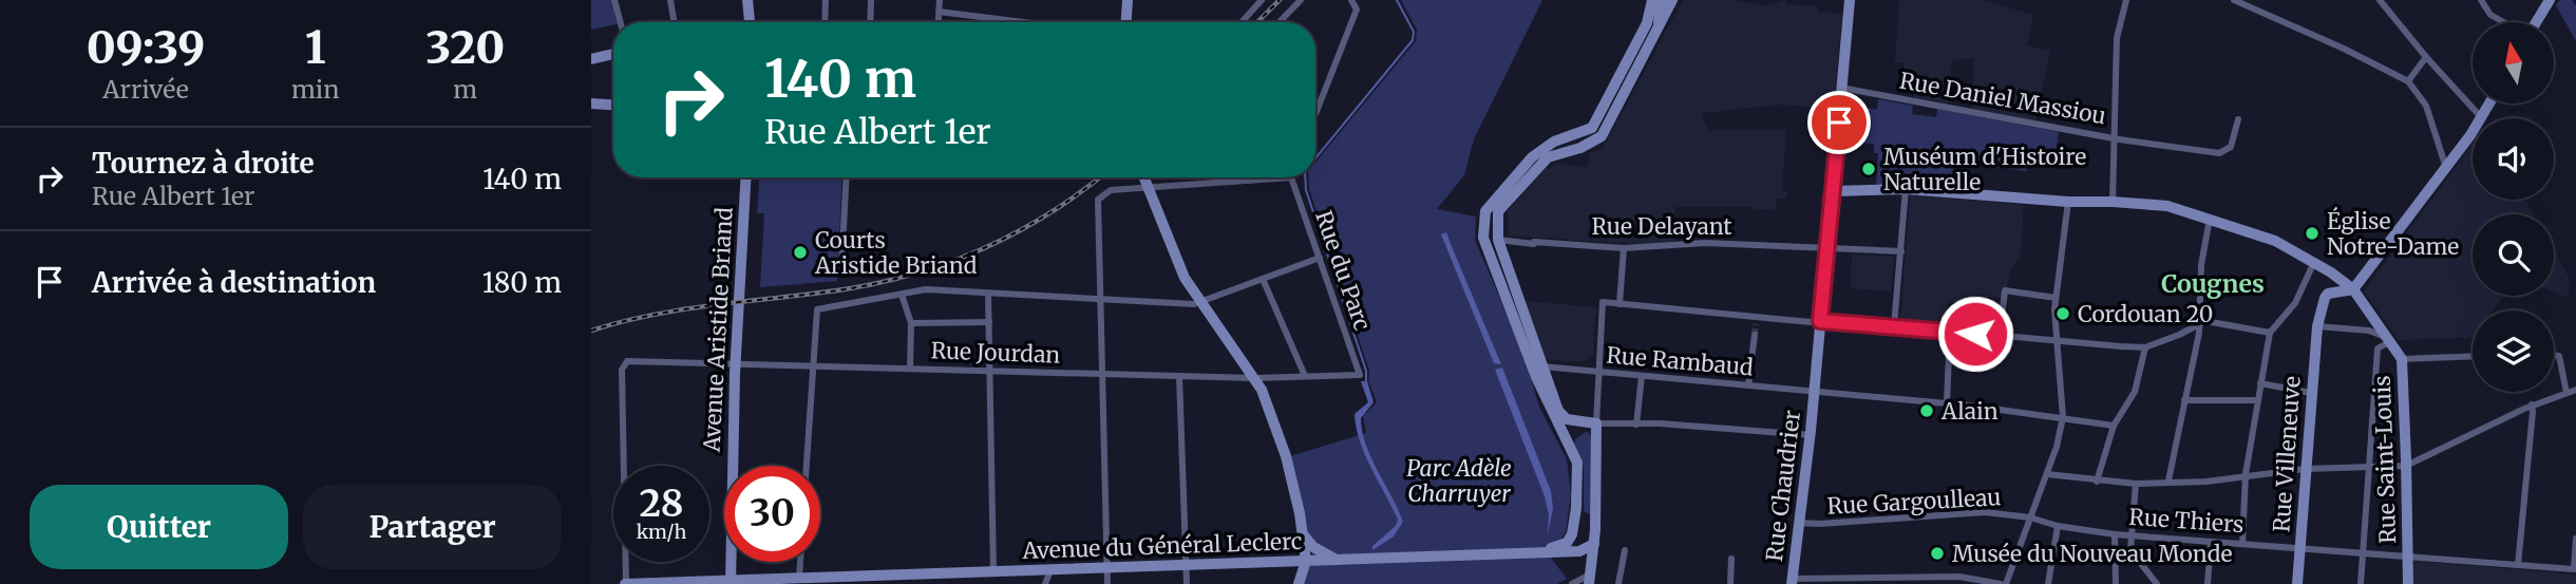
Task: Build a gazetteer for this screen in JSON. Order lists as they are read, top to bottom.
{
  "streets": {
    "street": [
      "Rue Daniel Massiou",
      "Rue Delayant",
      "Rue du Parc",
      "Avenue Aristide Briand",
      "Rue Jourdan",
      "Rue Rambaud",
      "Rue Villeneuve",
      "Rue Saint-Louis",
      "Rue Chaudrier",
      "Rue Gargoulleau",
      "Rue Thiers",
      "Avenue du Général Leclerc"
    ]
  },
  "crossings": [
    ["Rue Daniel Massiou", "Rue Chaudrier"],
    ["Rue Delayant", "Rue Chaudrier"],
    ["Rue du Parc", "Rue Jourdan"],
    ["Avenue Aristide Briand", "Rue Jourdan"],
    ["Avenue Aristide Briand", "Avenue du Général Leclerc"],
    ["Rue Jourdan", "Avenue du Général Leclerc"],
    ["Rue Rambaud", "Rue Chaudrier"],
    ["Rue Villeneuve", "Rue Saint-Louis"],
    ["Rue Villeneuve", "Rue Thiers"],
    ["Rue Saint-Louis", "Rue Thiers"],
    ["Rue Chaudrier", "Rue Gargoulleau"],
    ["Rue Gargoulleau", "Rue Thiers"]
  ],
  "districts": ["Cougnes"],
  "parks": ["Parc Adèle Charruyer"],
  "places": [
    "Muséum d'Histoire Naturelle",
    "Église Notre-Dame",
    "Courts Aristide Briand",
    "Cordouan 20",
    "Alain",
    "Musée du Nouveau Monde"
  ],
  "north": "top",
  "page": {
    "eta": [
      "09:39",
      "Arrivée",
      "1",
      "min",
      "320",
      "m"
    ],
    "turn": ["140 m", "Rue Albert 1er"],
    "list": [
      {
        "name": "Tournez à droite",
        "note": "Rue Albert 1er",
        "value": "140 m"
      },
      {
        "name": "Arrivée à destination",
        "value": "180 m"
      }
    ],
    "speed": "28 km/h",
    "limit": "30",
    "buttons": ["Quitter", "Partager"]
  }
}
